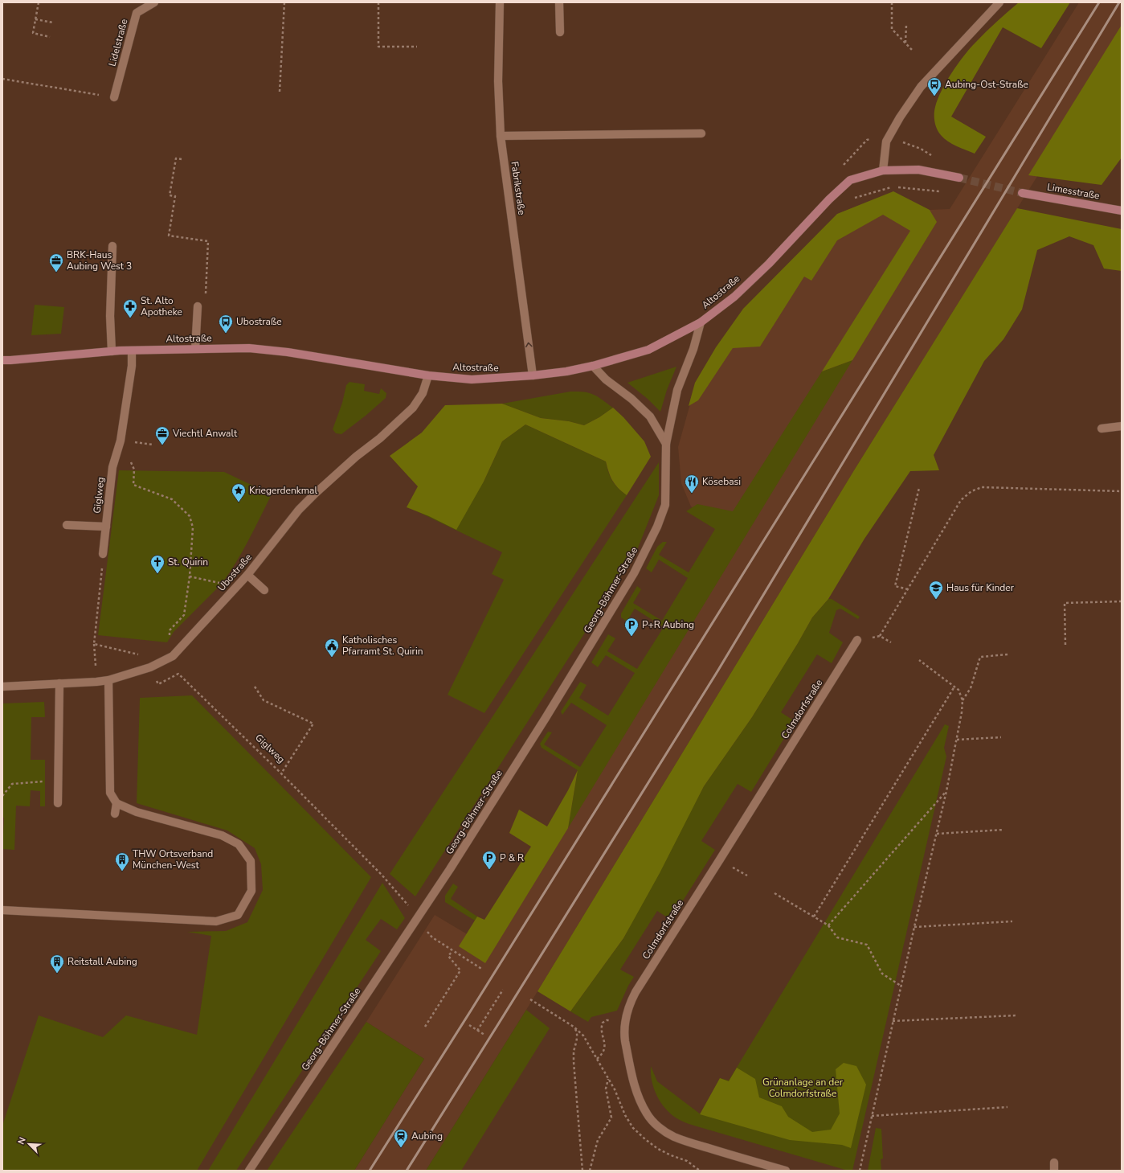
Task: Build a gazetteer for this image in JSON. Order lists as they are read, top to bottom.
{
  "streets": {
    "main road": ["Limesstraße", "Altostraße"],
    "street": [
      "Lidelstraße",
      "Fabrikstraße",
      "Giglweg",
      "Ubostraße",
      "Georg-Böhmer-Straße",
      "Colmdorfstraße"
    ]
  },
  "crossings": [
    ["Fabrikstraße", "Altostraße"],
    ["Altostraße", "Giglweg"],
    ["Altostraße", "Ubostraße"],
    ["Altostraße", "Georg-Böhmer-Straße"],
    ["Giglweg", "Ubostraße"],
    ["Giglweg", "Georg-Böhmer-Straße"]
  ],
  "one_way": ["Fabrikstraße"],
  "parks": ["Grünanlage an der Colmdorfstraße"],
  "places": {
    "bus stop": ["Aubing-Ost-Straße", "Ubostraße"],
    "office": ["BRK-Haus Aubing West 3", "Viechtl Anwalt"],
    "pharmacy": ["St. Alto Apotheke"],
    "restaurant": ["Kösebasi"],
    "place": ["Kriegerdenkmal"],
    "church": ["St. Quirin"],
    "school or university": ["Haus für Kinder"],
    "parking": ["P+R Aubing", "P & R"],
    "public building": ["Katholisches Pfarramt St. Quirin"],
    "building": ["THW Ortsverband München-West", "Reitstall Aubing"],
    "station": ["Aubing"]
  },
  "north": "top left"
}
